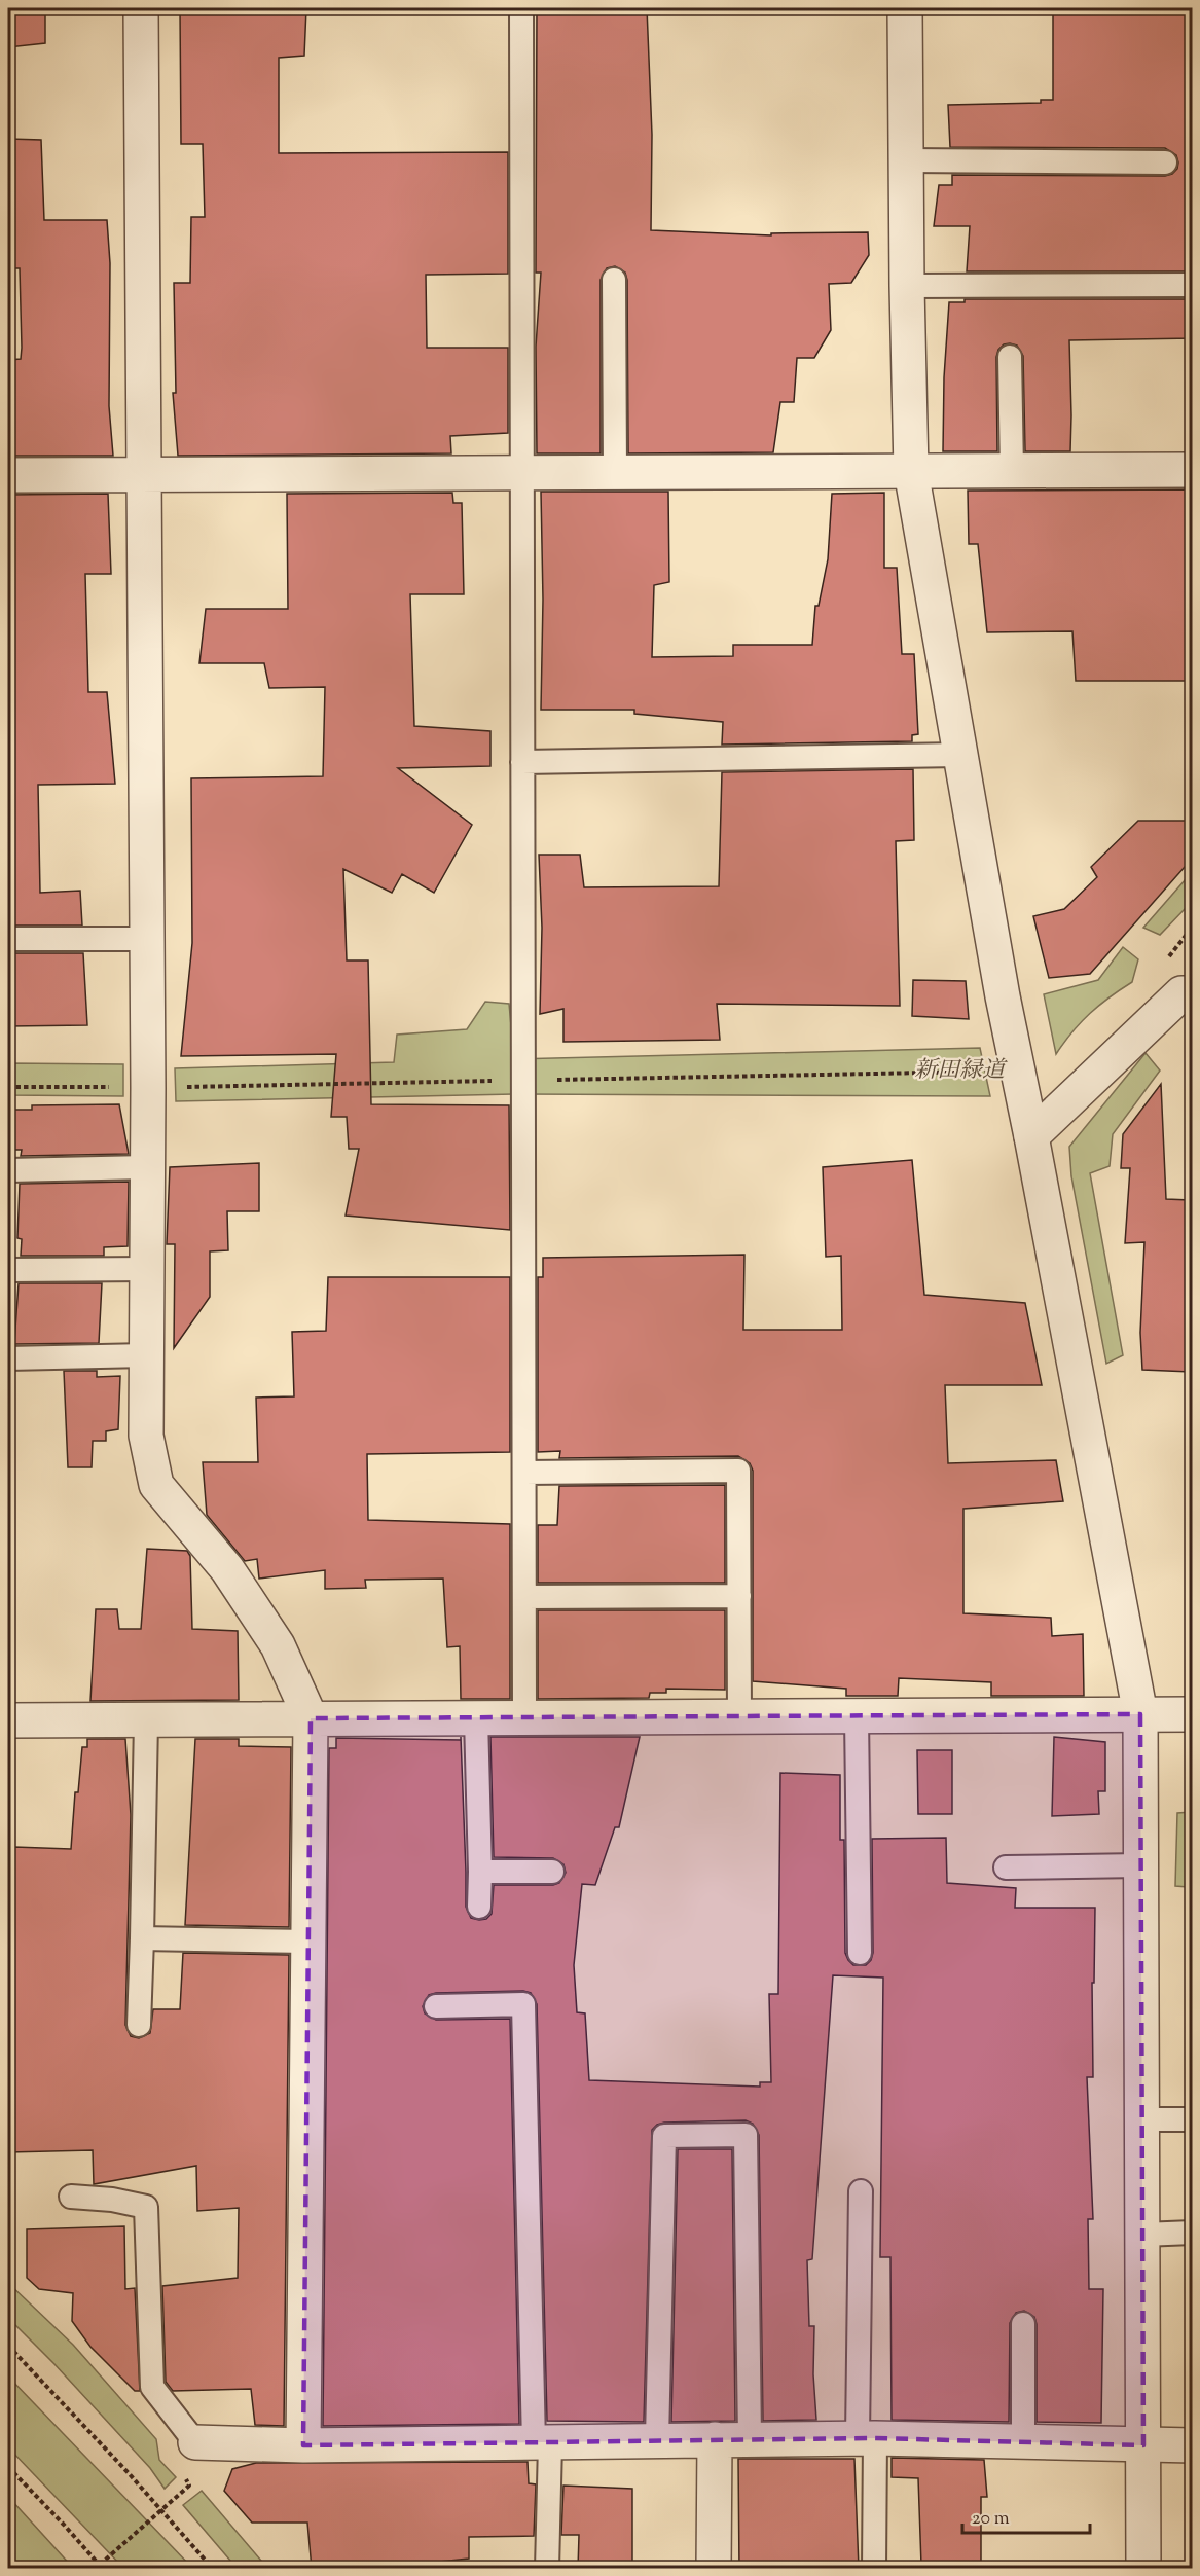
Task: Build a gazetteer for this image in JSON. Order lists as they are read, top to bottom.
{
  "parks": ["新田緑道"],
  "scale_bar": "20 m"
}
